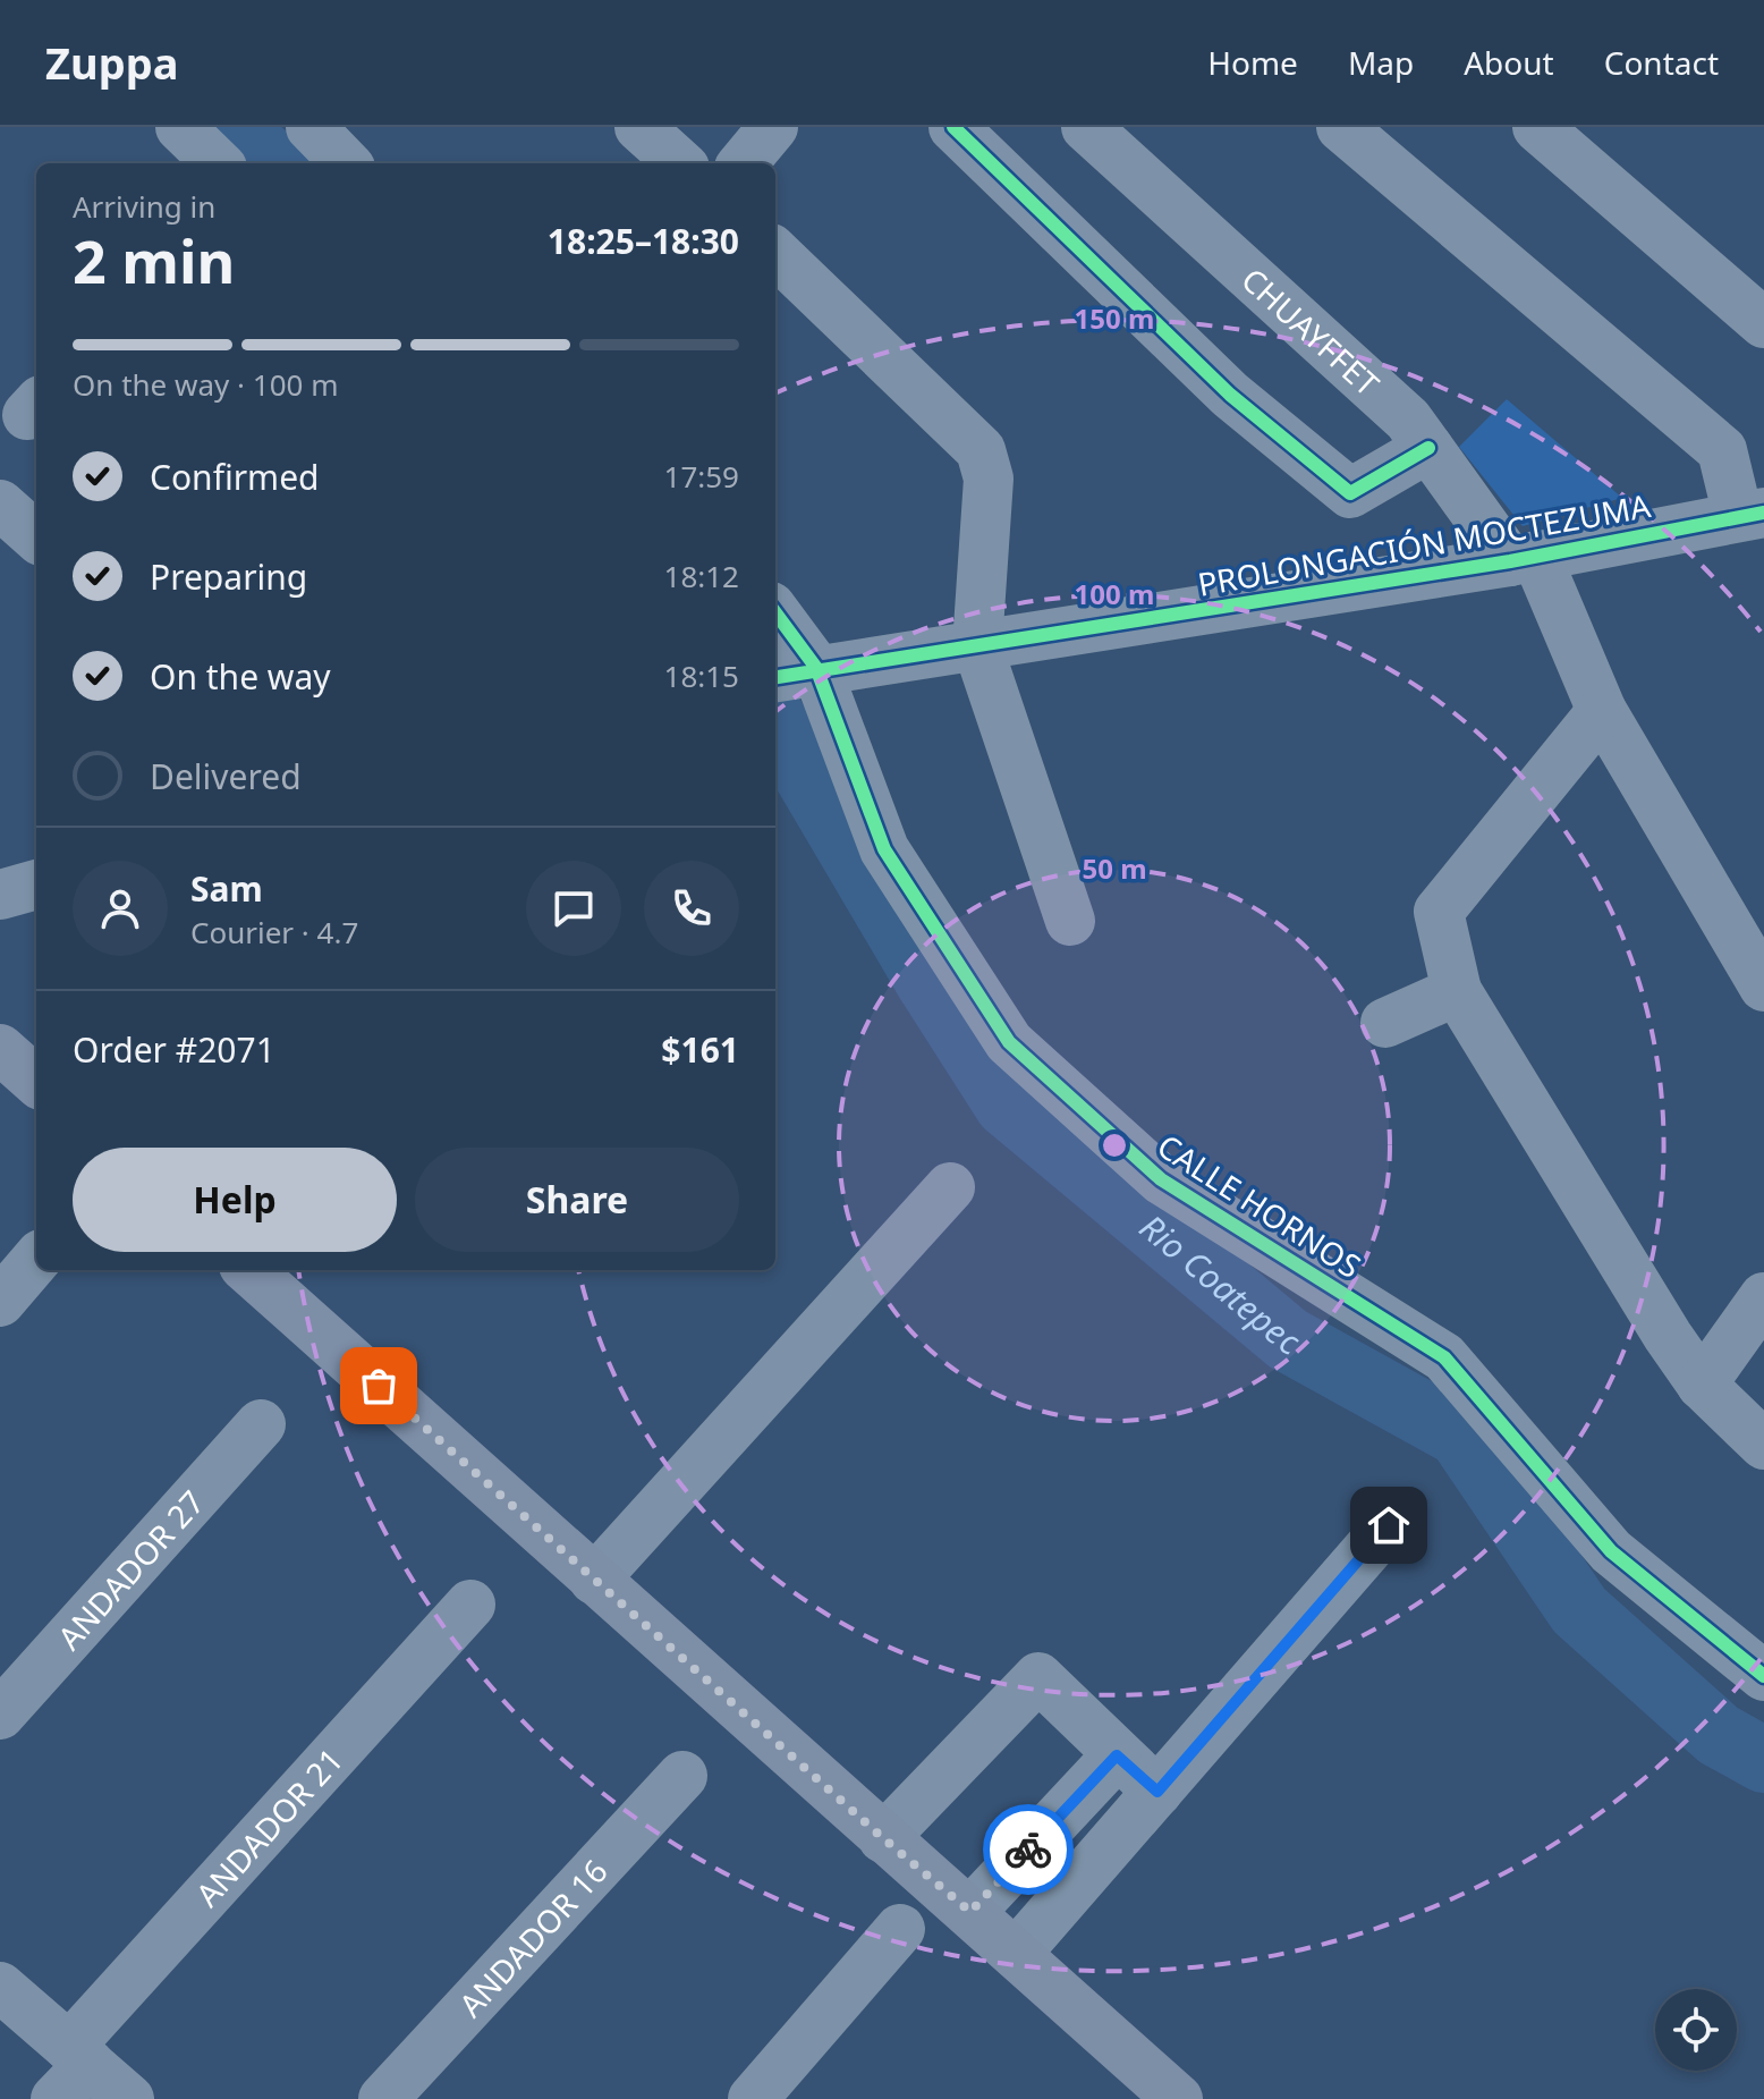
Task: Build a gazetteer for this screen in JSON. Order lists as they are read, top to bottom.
{
  "streets": {
    "street": [
      "CHUAYFFET",
      "PROLONGACIÓN MOCTEZUMA",
      "CALLE HORNOS",
      "ANDADOR 27",
      "ANDADOR 21",
      "ANDADOR 16"
    ]
  },
  "crossings": [
    ["CHUAYFFET", "PROLONGACIÓN MOCTEZUMA"],
    ["PROLONGACIÓN MOCTEZUMA", "CALLE HORNOS"]
  ],
  "water": ["Rio Coatepec"],
  "page": {
    "header": "Zuppa",
    "nav": [
      "Home",
      "Map",
      "About",
      "Contact"
    ],
    "heading": ["2 min", "Arriving in", "18:25–18:30"],
    "panel": [
      "Sam",
      "Courier · 4.7",
      "Order #2071",
      "$161"
    ],
    "bar": "On the way · 100 m",
    "list": [
      ["Confirmed", "17:59"],
      ["Preparing", "18:12"],
      ["On the way", "18:15"],
      "Delivered"
    ],
    "buttons": ["Help", "Share"]
  },
  "rings": ["150 m", "100 m", "50 m"]
}
